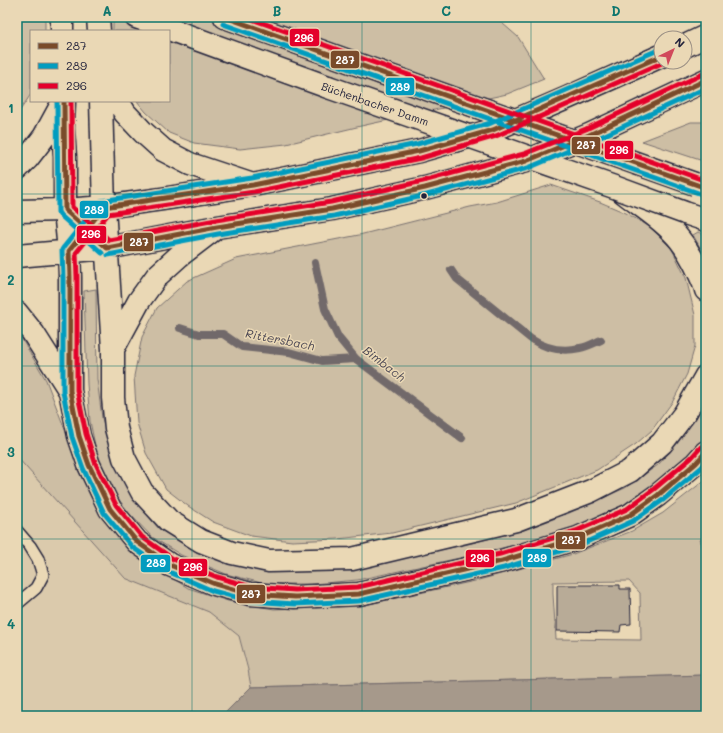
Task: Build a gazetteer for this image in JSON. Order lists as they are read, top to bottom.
{
  "streets": {
    "main road": ["Büchenbacher Damm"]
  },
  "water": ["Rittersbach", "Bimbach"],
  "lines": ["transit line 287", "transit line 296", "transit line 289"],
  "legend": ["287", "289", "296"],
  "north": "top right",
  "grid": {
    "columns": [
      "A",
      "B",
      "C",
      "D"
    ],
    "rows": [
      "1",
      "2",
      "3",
      "4"
    ]
  }
}
